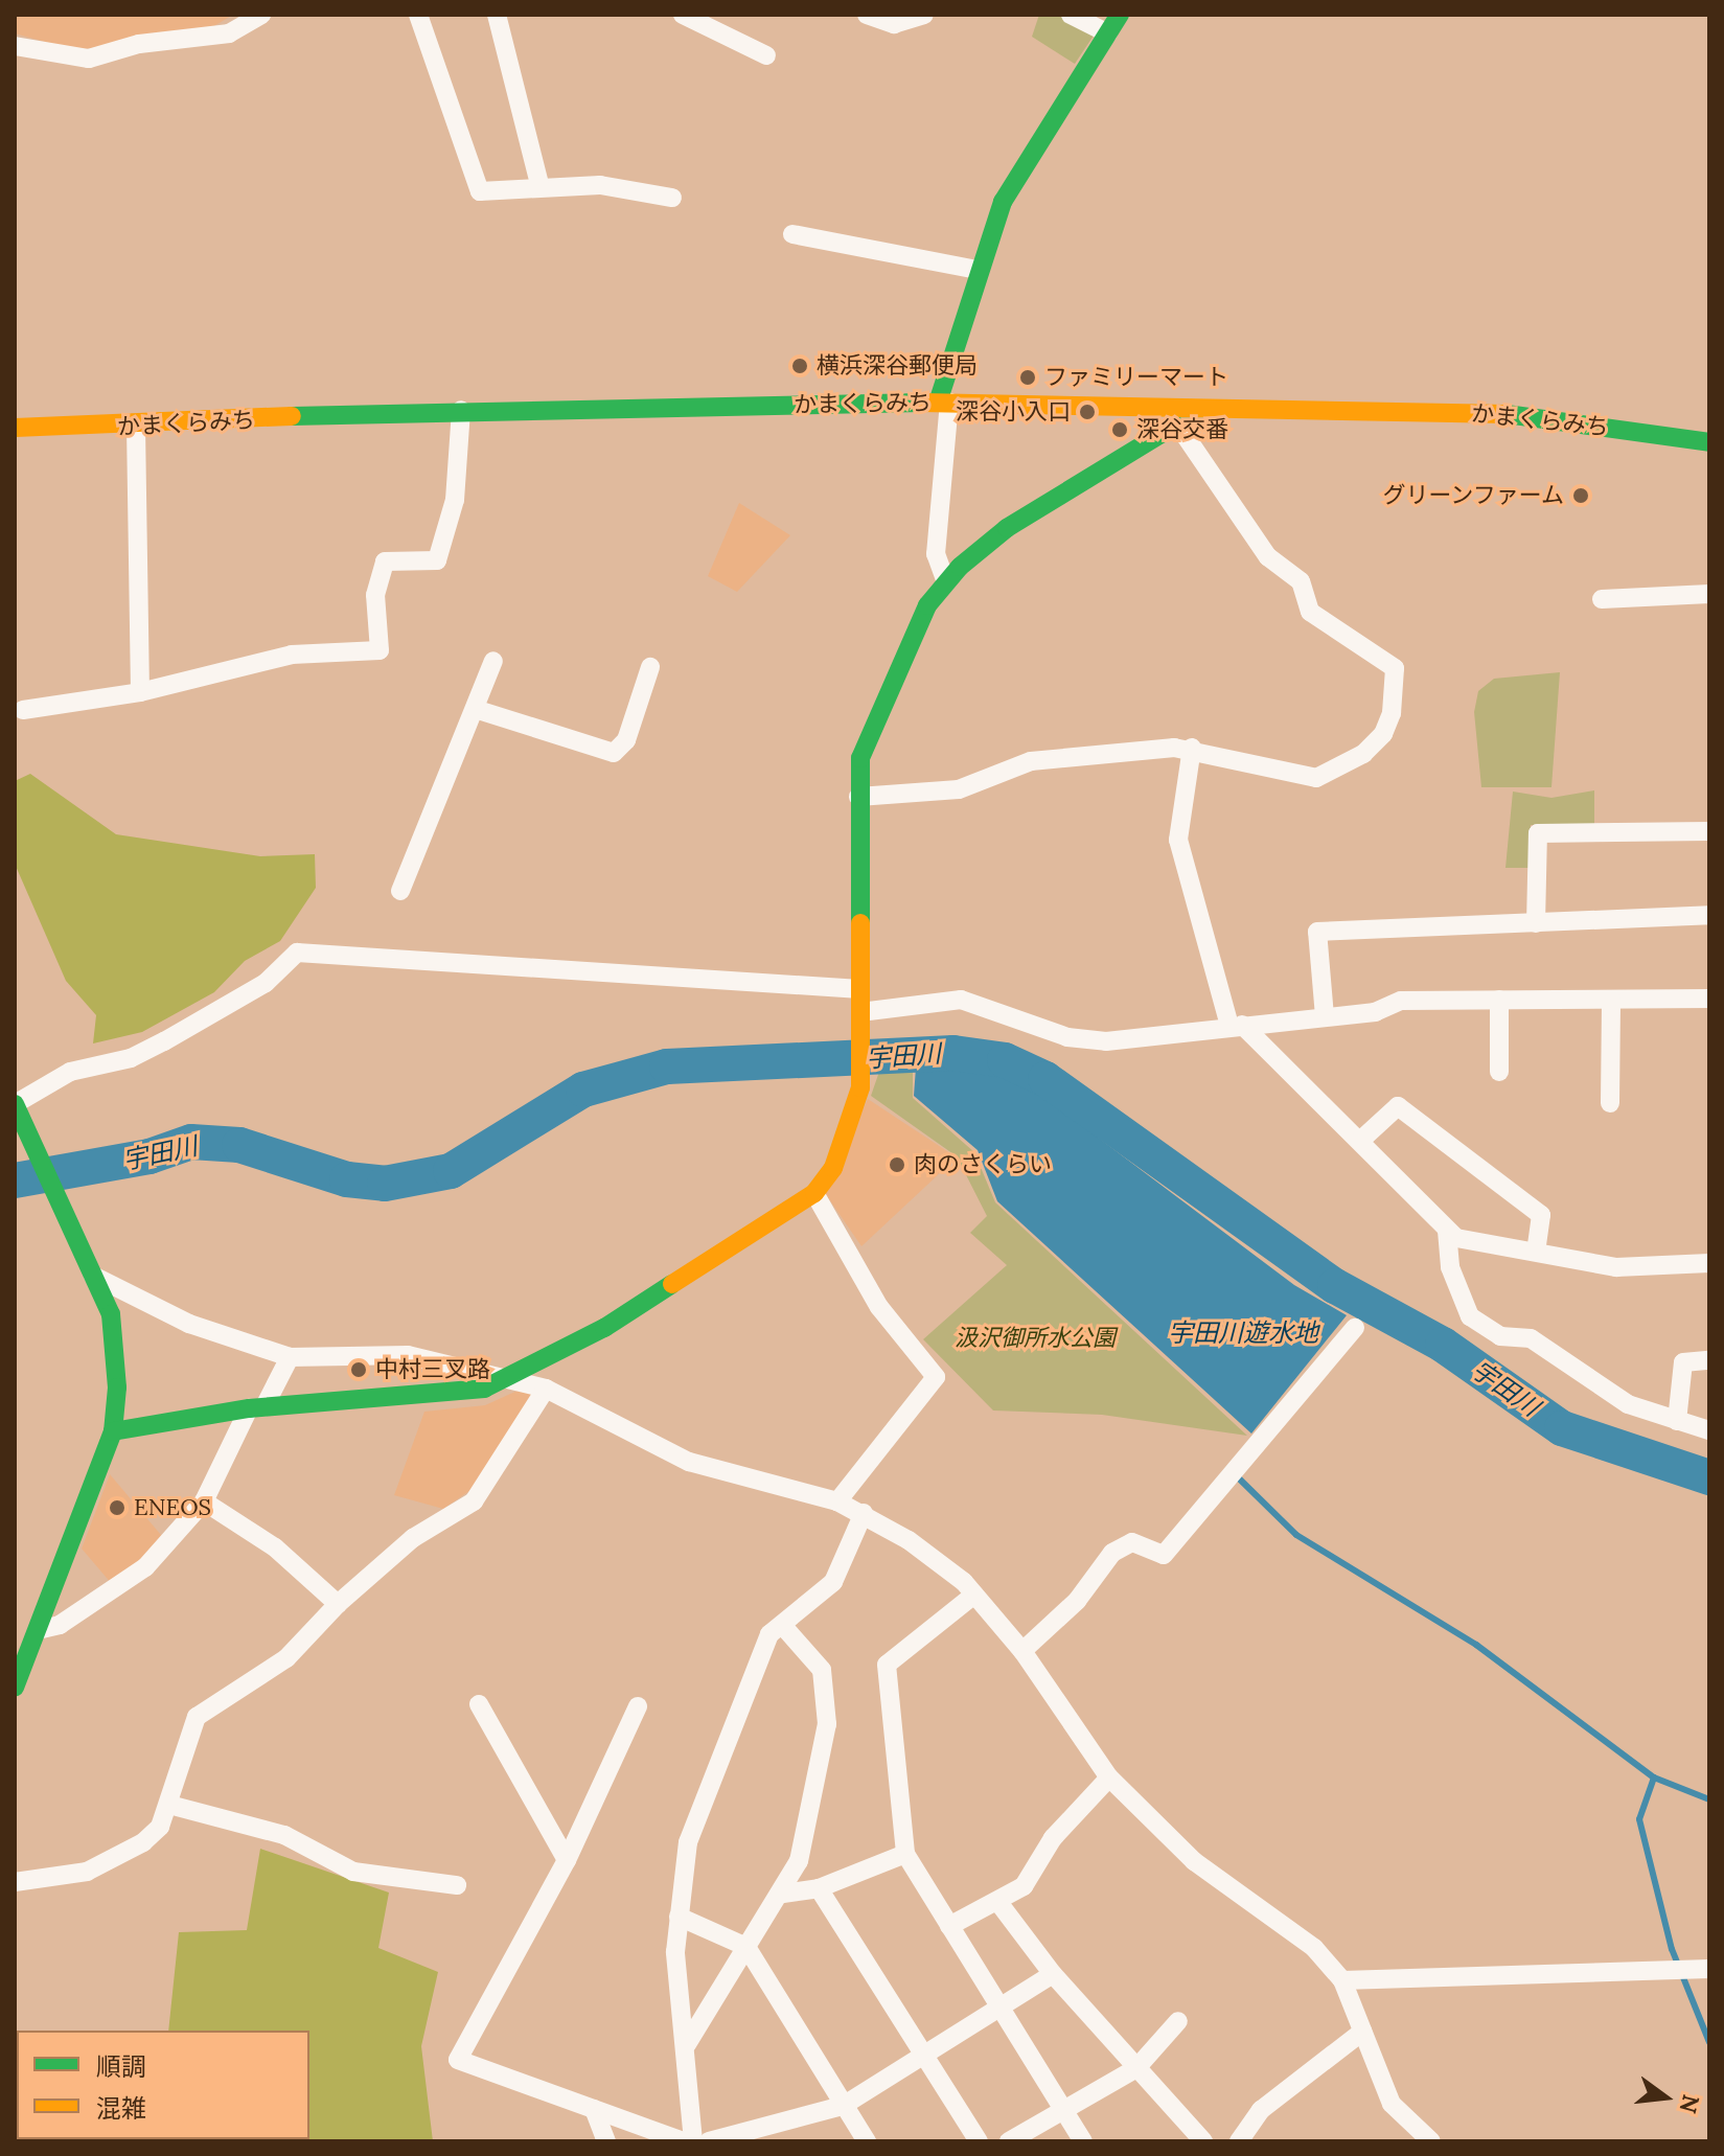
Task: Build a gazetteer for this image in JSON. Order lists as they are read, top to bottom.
{
  "streets": {
    "street": ["かまくらみち"]
  },
  "water": ["宇田川", "宇田川遊水地"],
  "parks": ["汲沢御所水公園"],
  "places": [
    "横浜深谷郵便局",
    "ファミリーマート",
    "深谷小入口",
    "深谷交番",
    "グリーンファーム",
    "肉のさくらい",
    "中村三叉路",
    "ENEOS"
  ],
  "legend": ["順調", "混雑"],
  "north": "right"
}
